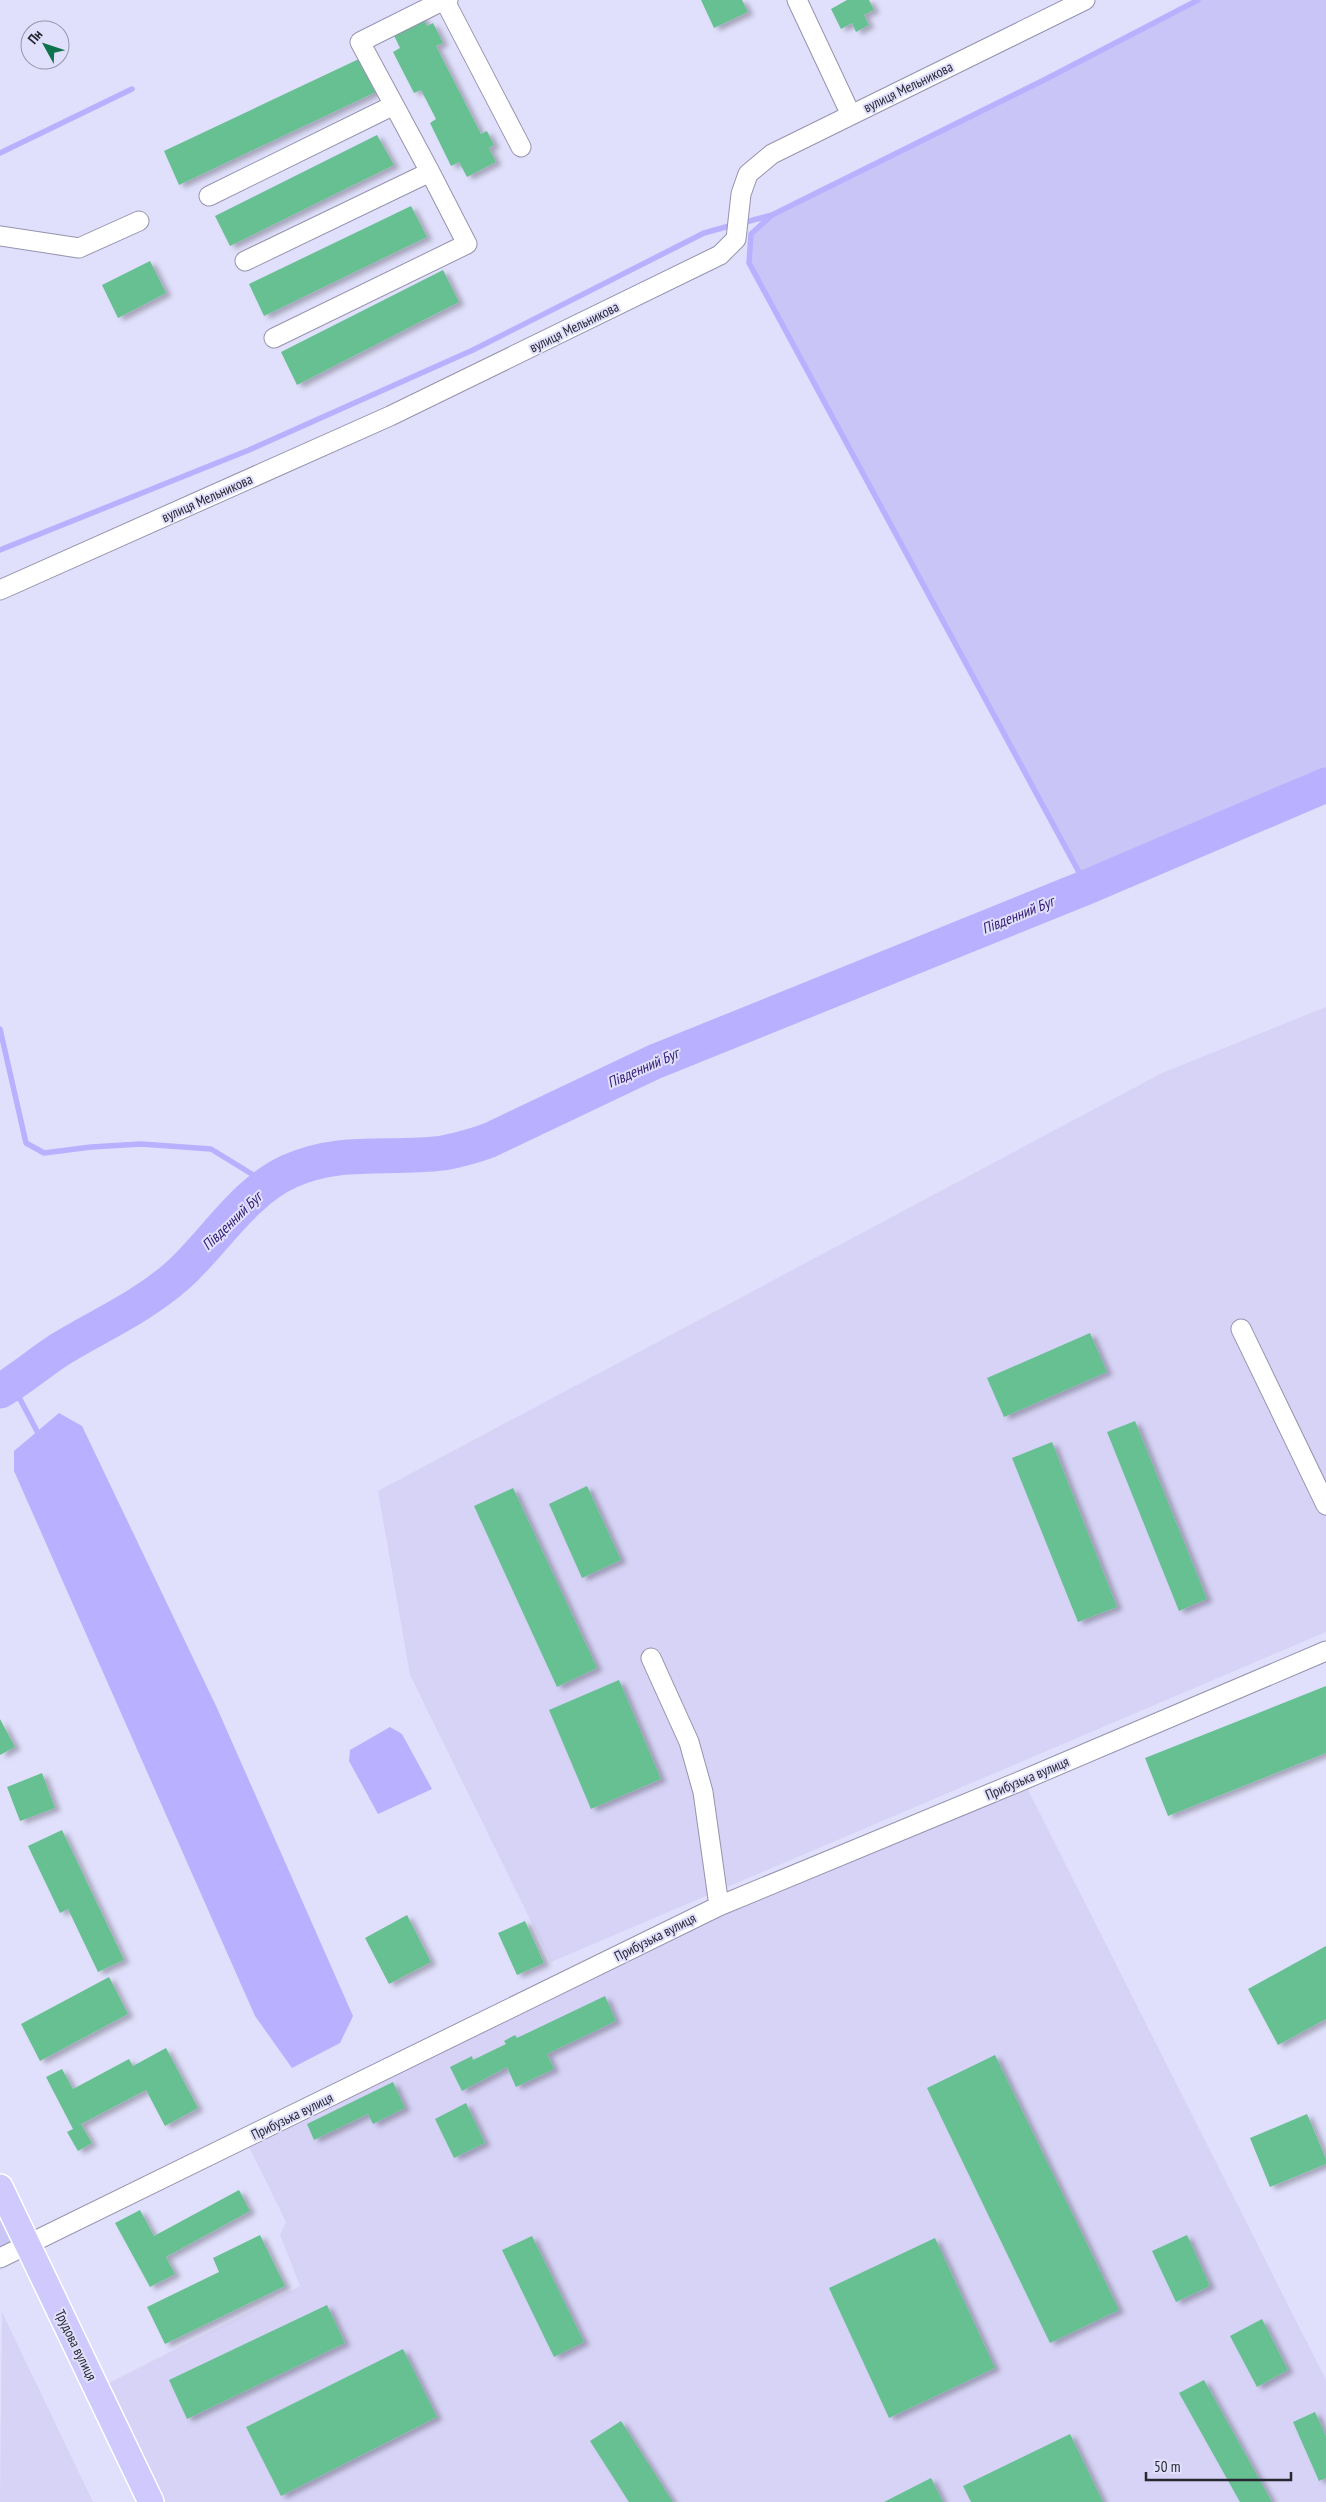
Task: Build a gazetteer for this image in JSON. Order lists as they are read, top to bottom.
{
  "streets": {
    "main road": ["Трудова вулиця"],
    "street": ["вулиця Мельникова", "Прибузька вулиця"]
  },
  "crossings": [
    ["Прибузька вулиця", "Трудова вулиця"]
  ],
  "water": ["Південний Буг"],
  "scale_bar": "50 m",
  "north": "top left"
}
